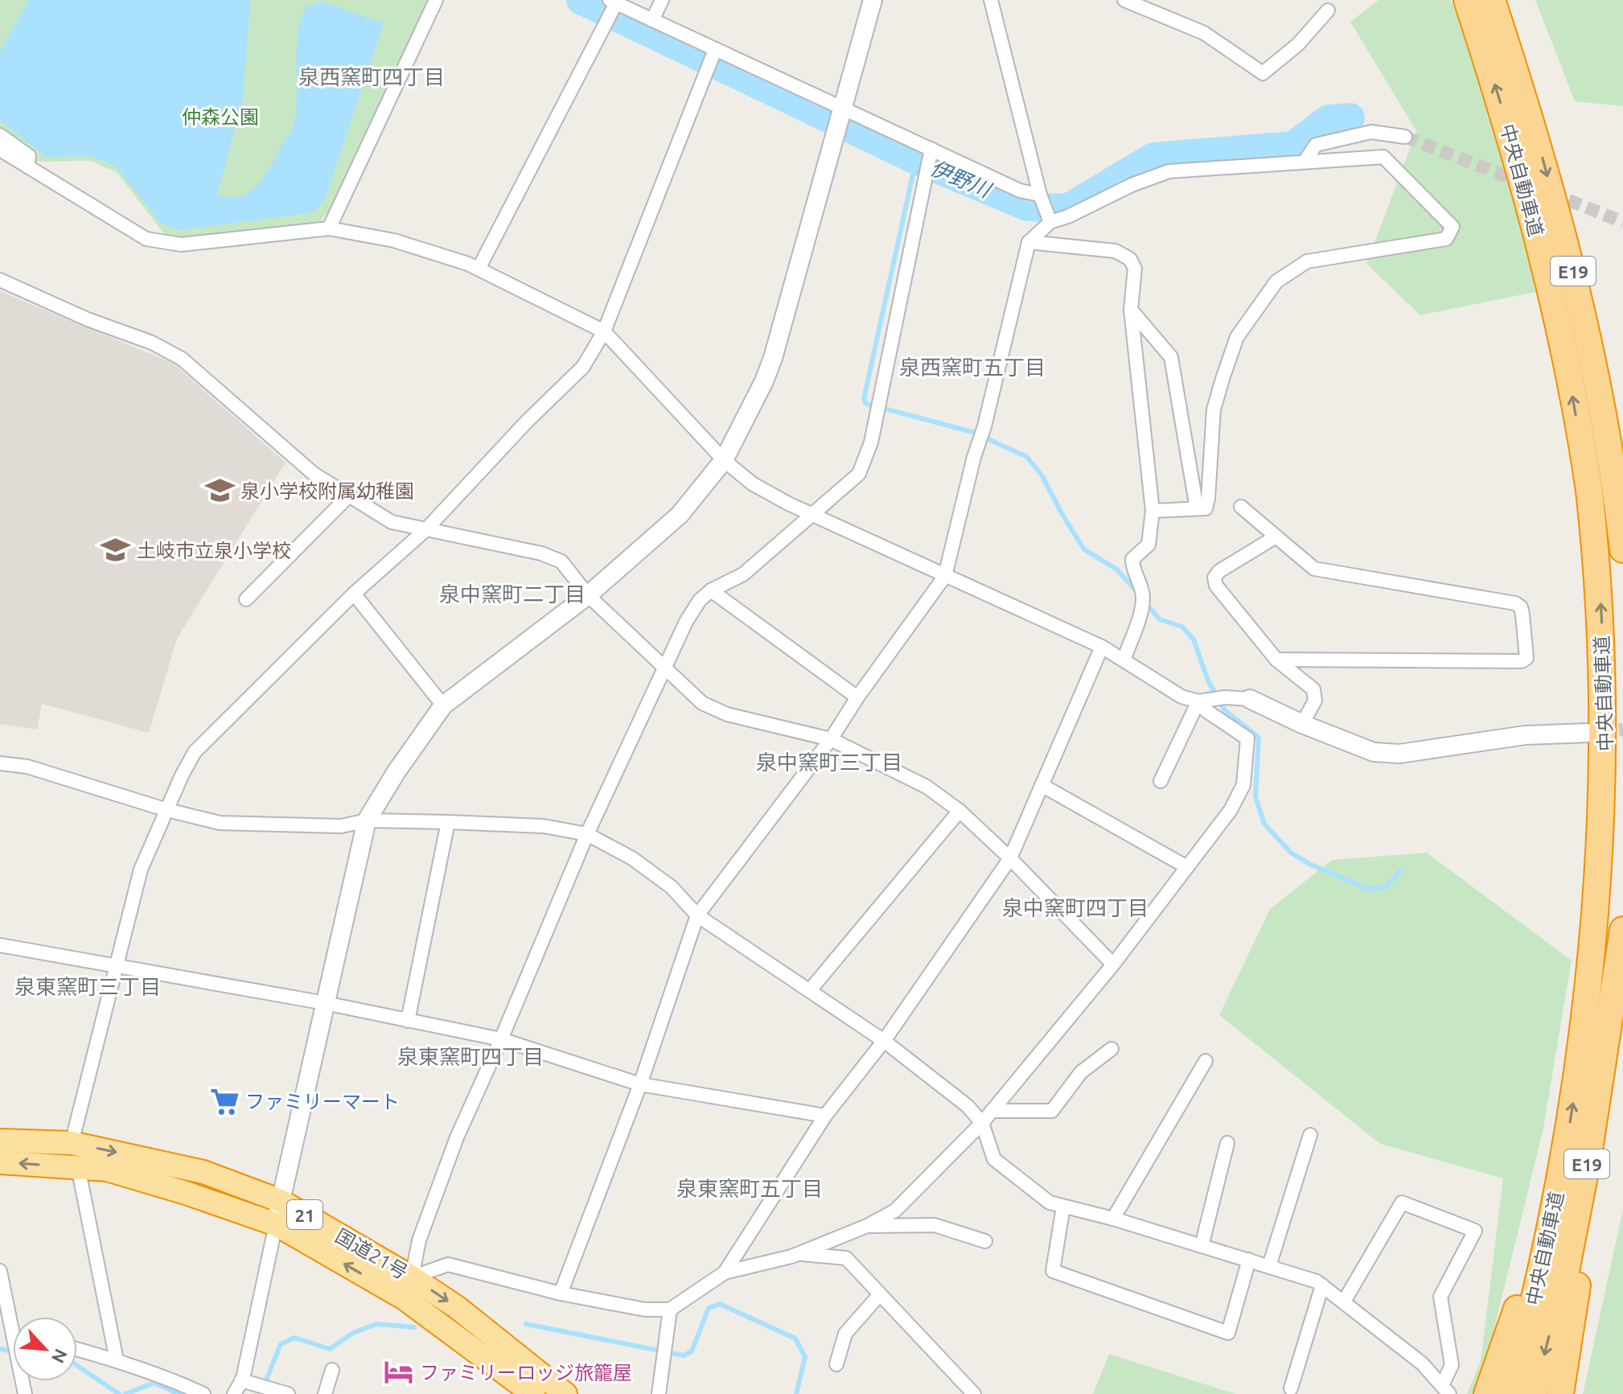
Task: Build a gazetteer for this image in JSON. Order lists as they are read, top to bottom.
{
  "streets": {
    "highway": [
      "中央自動車道",
      "E19",
      "21",
      "国道21号"
    ]
  },
  "districts": [
    "泉西窯町四丁目",
    "泉西窯町五丁目",
    "泉中窯町二丁目",
    "泉中窯町三丁目",
    "泉中窯町四丁目",
    "泉東窯町三丁目",
    "泉東窯町四丁目",
    "泉東窯町五丁目"
  ],
  "water": ["伊野川"],
  "parks": ["仲森公園"],
  "places": {
    "school or university": ["泉小学校附属幼稚園", "土岐市立泉小学校"],
    "supermarket": ["ファミリーマート"],
    "hotel": ["ファミリーロッジ旅籠屋"]
  },
  "north": "bottom right"
}
